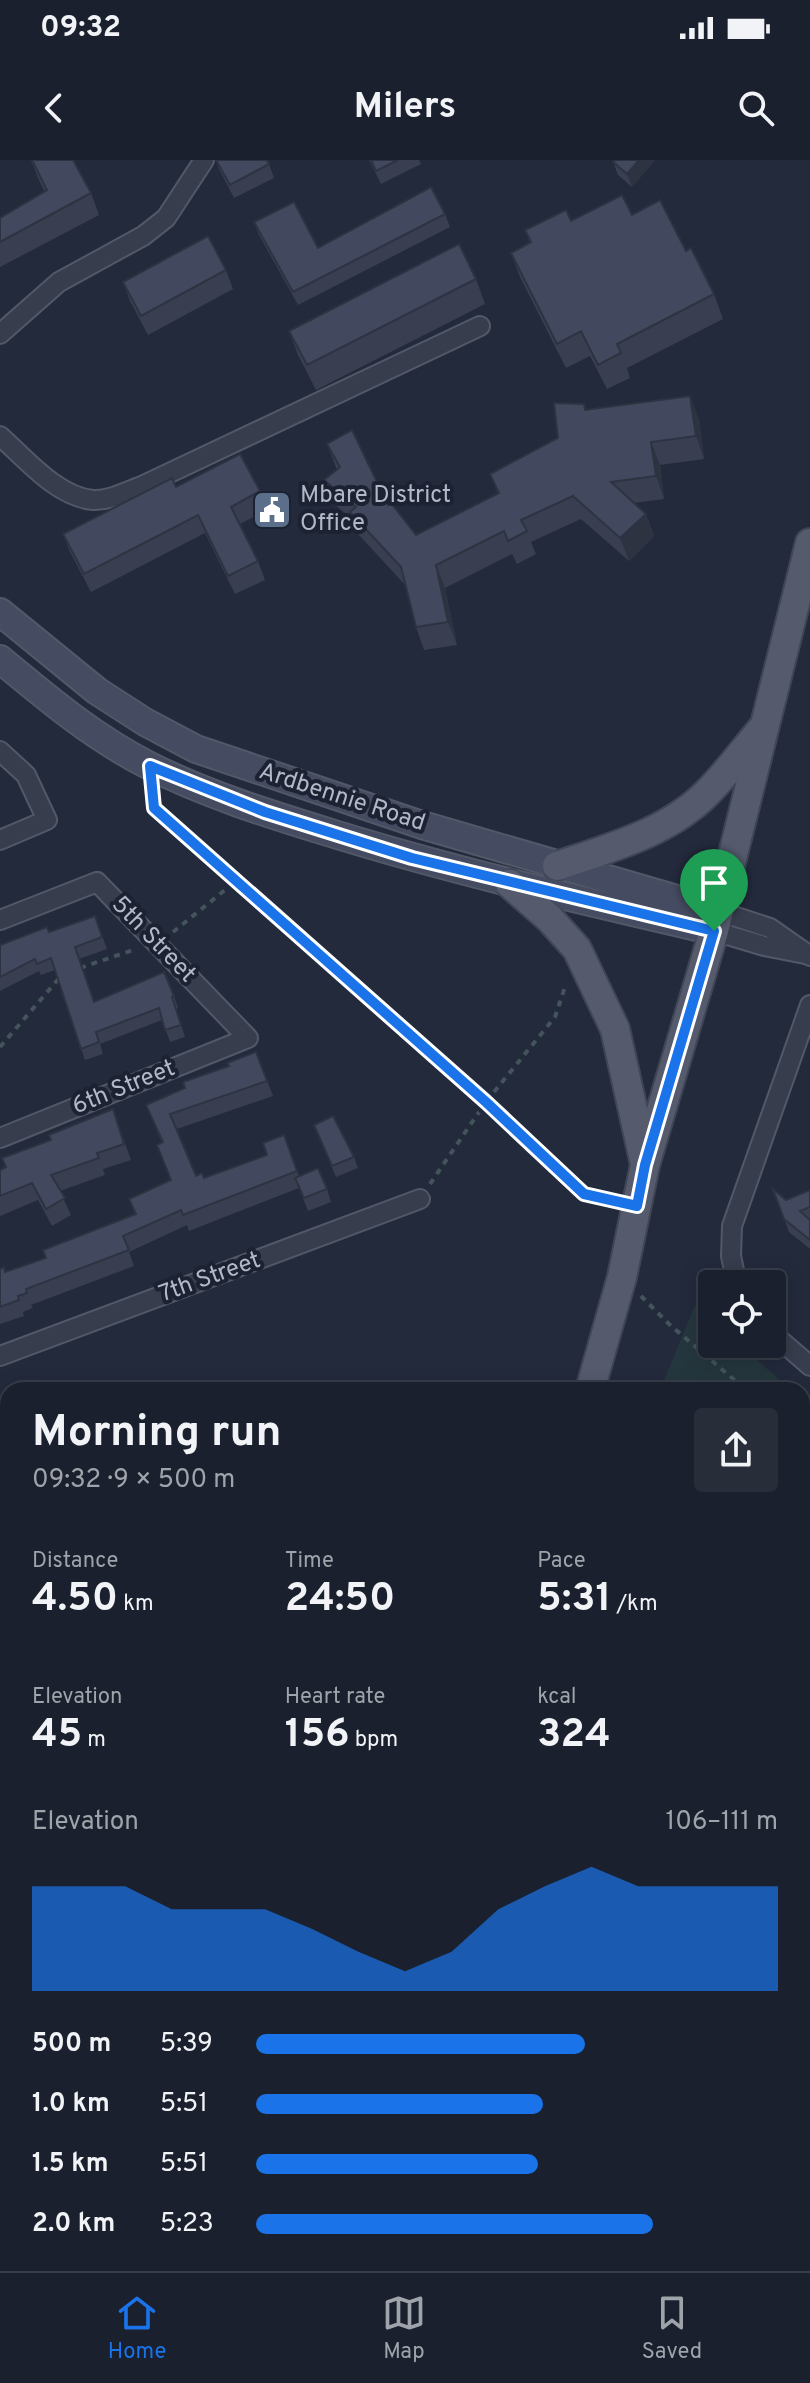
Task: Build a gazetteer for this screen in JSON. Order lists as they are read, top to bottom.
{
  "streets": {
    "main road": ["Ardbennie Road"],
    "street": ["5th Street", "6th Street", "7th Street"]
  },
  "crossings": [
    ["5th Street", "6th Street"]
  ],
  "places": {
    "public building": ["Mbare District Office"]
  },
  "page": {
    "status": "09:32",
    "header": "Milers",
    "heading": ["Morning run", "09:32 · 9 × 500 m"],
    "stats": [
      ["Distance", "4.50 km"],
      ["Time", "24:50"],
      ["Pace", "5:31 /km"],
      ["Elevation", "45 m"],
      ["Heart rate", "156 bpm"],
      ["kcal", "324"]
    ],
    "chart": ["Elevation", "106–111 m"],
    "list": [
      {
        "name": "500 m",
        "note": "5:39"
      },
      {
        "name": "1.0 km",
        "note": "5:51"
      },
      {
        "name": "1.5 km",
        "note": "5:51"
      },
      {
        "name": "2.0 km",
        "note": "5:23"
      }
    ],
    "tabs": ["Home", "Map", "Saved"]
  }
}
